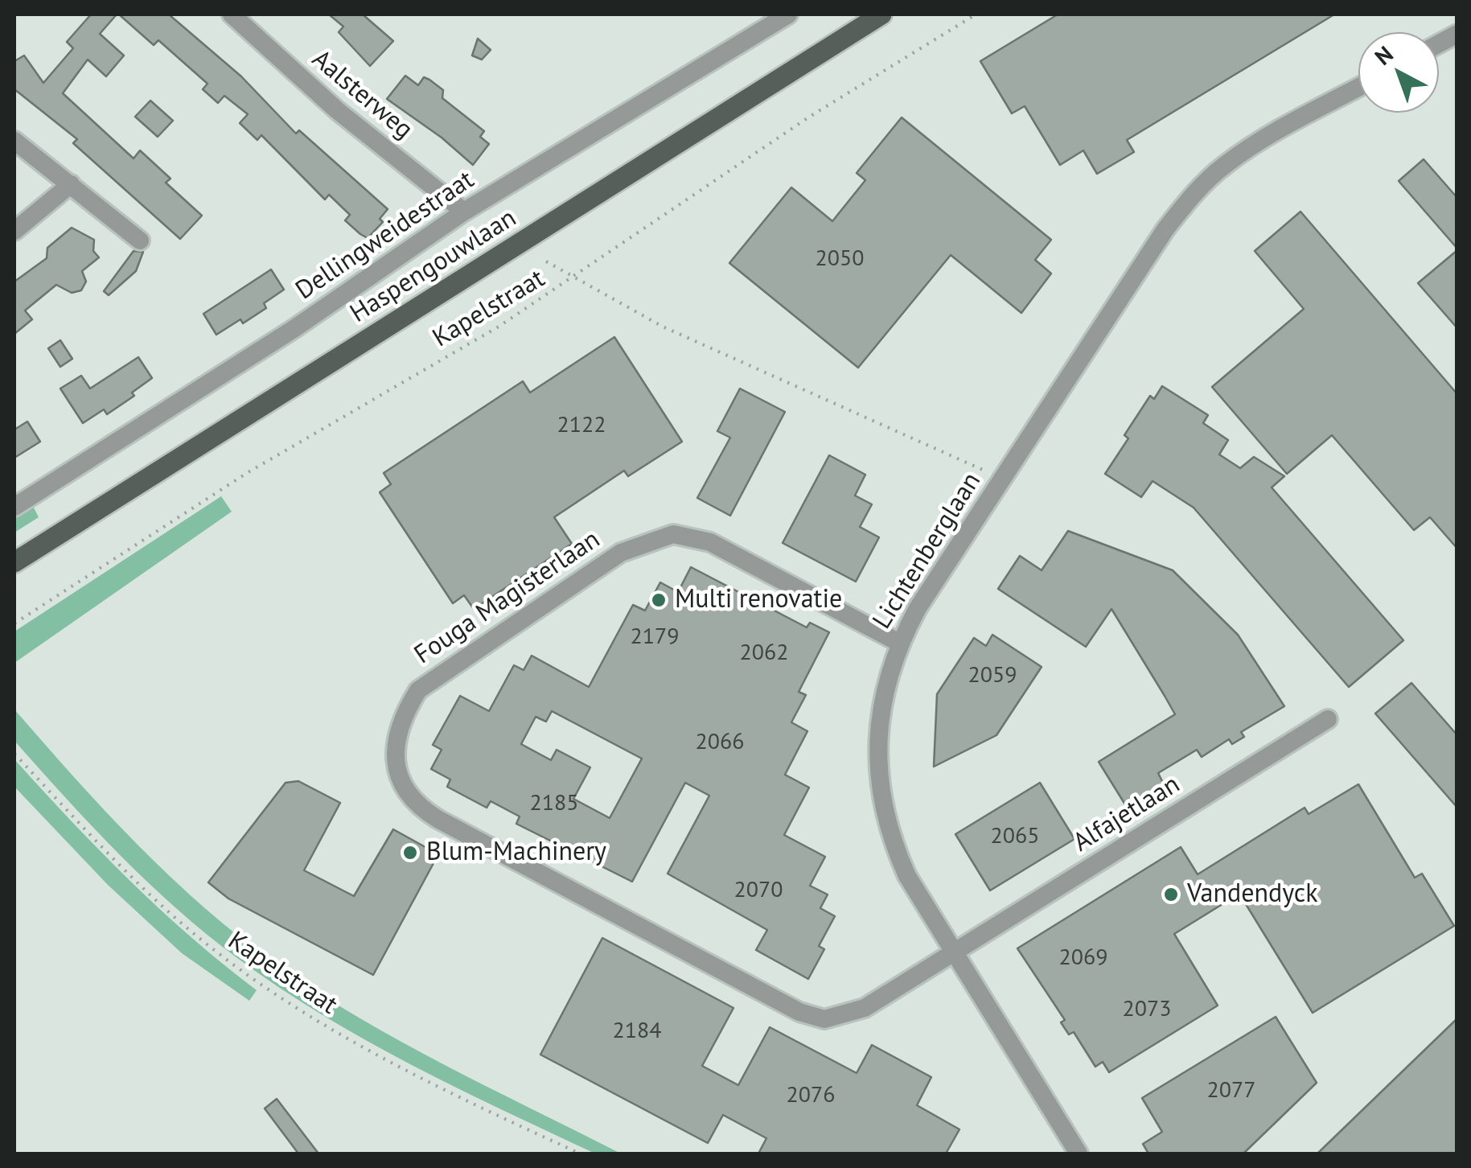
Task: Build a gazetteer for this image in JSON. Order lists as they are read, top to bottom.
{
  "streets": {
    "main road": ["Haspengouwlaan"],
    "street": [
      "Aalsterweg",
      "Dellingweidestraat",
      "Lichtenberglaan",
      "Fouga Magisterlaan",
      "Alfajetlaan"
    ],
    "path": ["Kapelstraat"]
  },
  "crossings": [
    ["Aalsterweg", "Dellingweidestraat"],
    ["Lichtenberglaan", "Fouga Magisterlaan"],
    ["Lichtenberglaan", "Alfajetlaan"],
    ["Fouga Magisterlaan", "Alfajetlaan"]
  ],
  "places": ["Multi renovatie", "Blum-Machinery", "Vandendyck"],
  "house_numbers": [
    "2050",
    "2122",
    "2179",
    "2062",
    "2059",
    "2066",
    "2185",
    "2065",
    "2070",
    "2069",
    "2073",
    "2184",
    "2077",
    "2076"
  ],
  "north": "top left"
}
